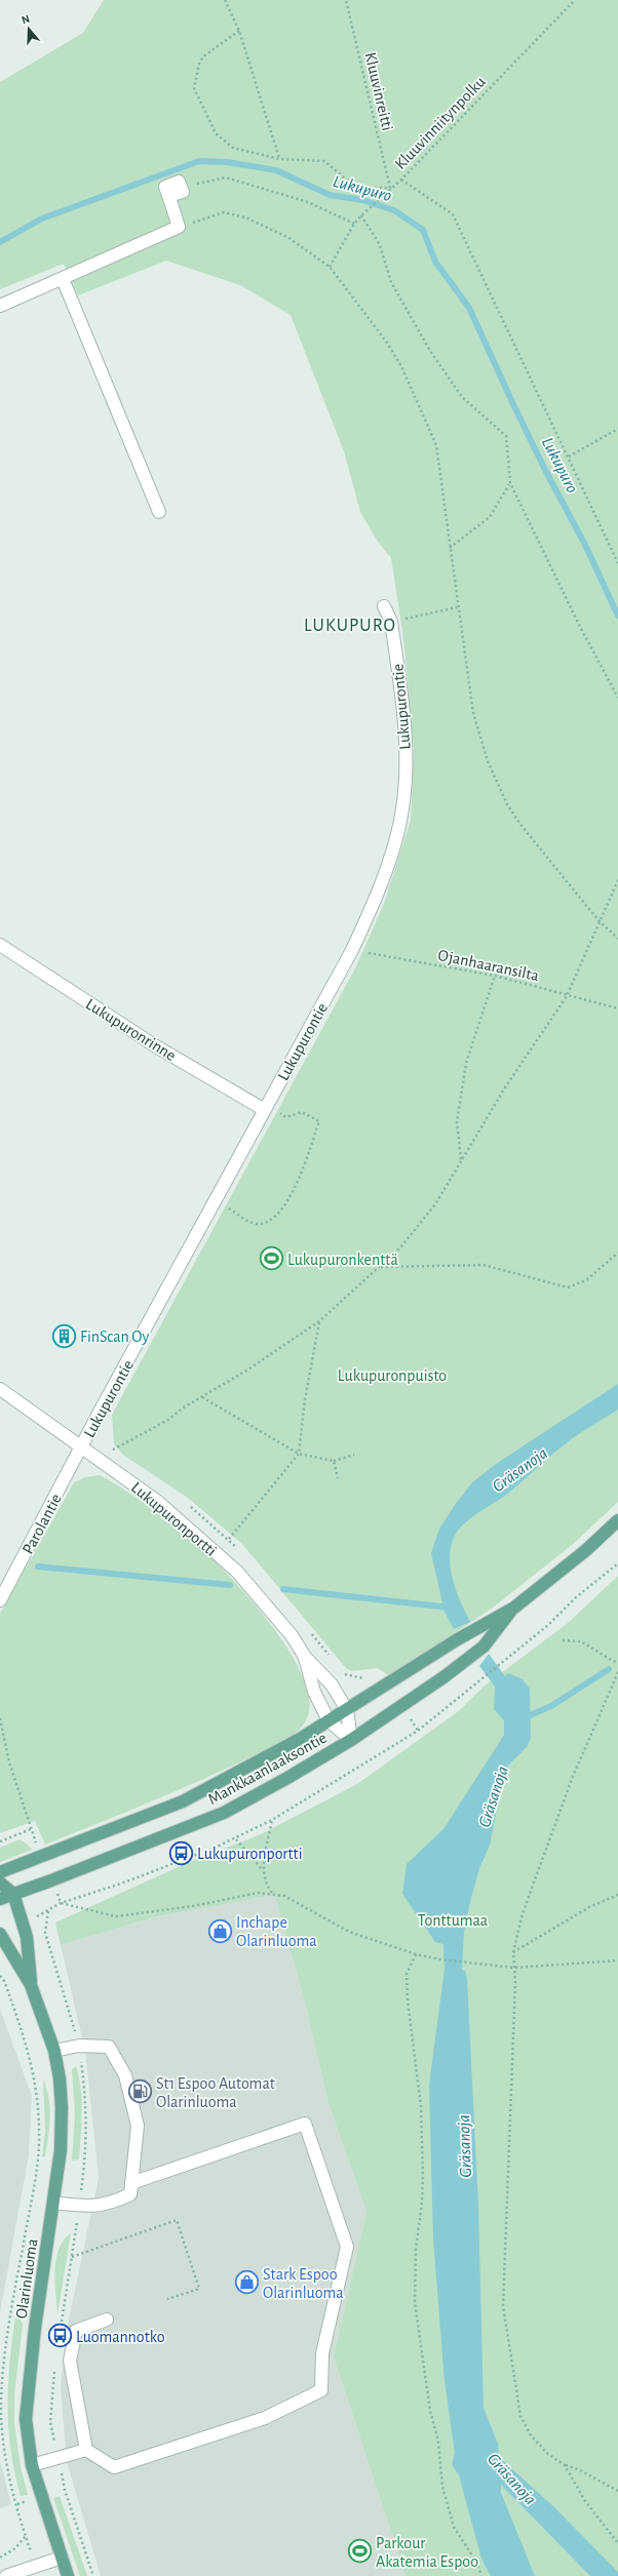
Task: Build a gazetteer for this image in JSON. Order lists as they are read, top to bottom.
{
  "streets": {
    "main road": ["Mankkaanlaaksontie", "Olarinluoma"],
    "street": [
      "Lukupurontie",
      "Lukupuronrinne",
      "Lukupuronportti",
      "Parolantie"
    ],
    "path": ["Kluuvinreitti", "Kluuvinniitynpolku", "Ojanhaaransilta"]
  },
  "crossings": [
    ["Kluuvinreitti", "Kluuvinniitynpolku"],
    ["Lukupurontie", "Ojanhaaransilta"],
    ["Lukupurontie", "Lukupuronrinne"],
    ["Lukupurontie", "Lukupuronportti"],
    ["Lukupurontie", "Parolantie"],
    ["Lukupuronportti", "Parolantie"],
    ["Lukupuronportti", "Mankkaanlaaksontie"],
    ["Mankkaanlaaksontie", "Olarinluoma"]
  ],
  "districts": ["LUKUPURO"],
  "water": ["Lukupuro", "Gräsanoja"],
  "parks": ["Lukupuronpuisto", "Tonttumaa"],
  "places": {
    "sports": ["Lukupuronkenttä", "Parkour Akatemia Espoo"],
    "building": ["FinScan Oy"],
    "bus stop": ["Lukupuronportti", "Luomannotko"],
    "shop": ["Inchape Olarinluoma", "Stark Espoo Olarinluoma"],
    "fuel station": ["St1 Espoo Automat Olarinluoma"]
  },
  "north": "top"
}
